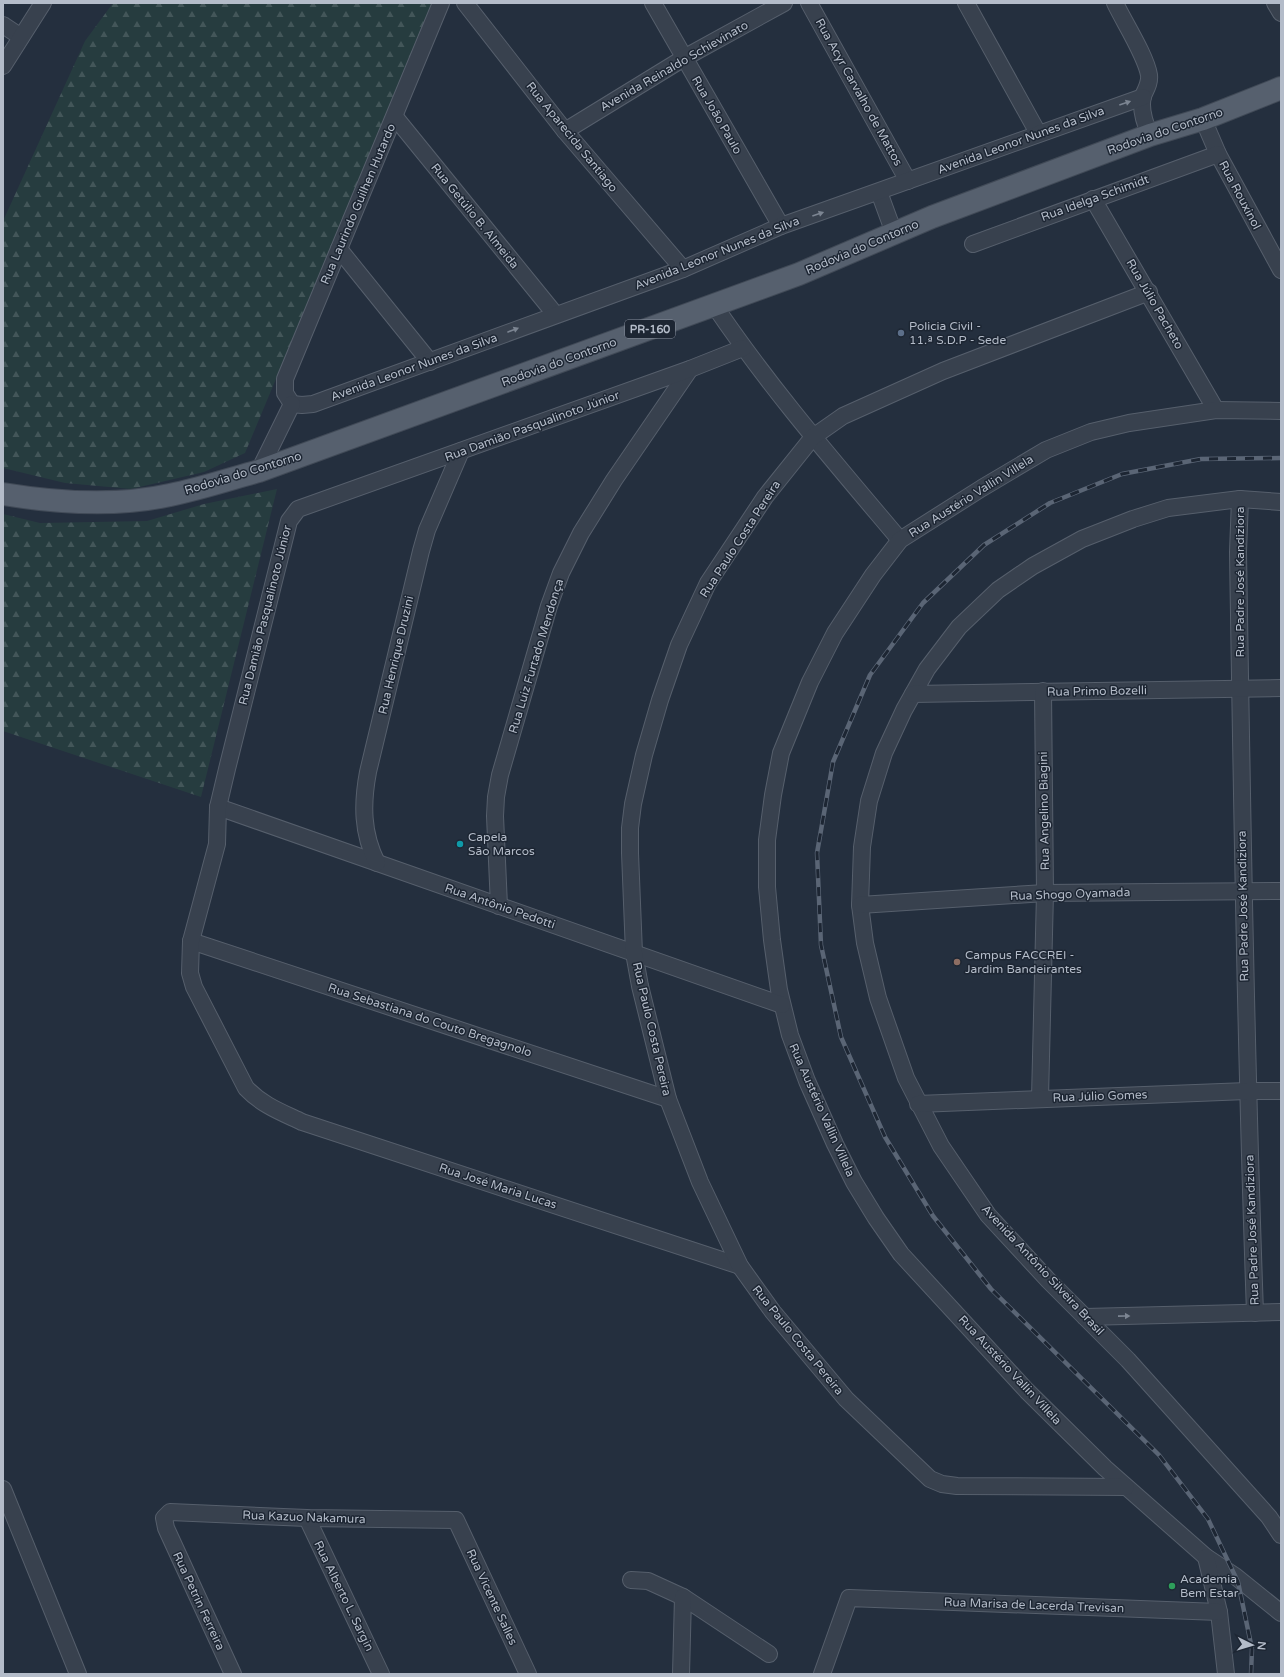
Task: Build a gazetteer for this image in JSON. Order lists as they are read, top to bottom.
{
  "streets": {
    "main road": ["Rodovia do Contorno", "PR-160"],
    "street": [
      "Avenida Reinaldo Schievinato",
      "Rua Acyr Carvalho de Mattos",
      "Rua João Paulo",
      "Rua Aparecida Santiago",
      "Avenida Leonor Nunes da Silva",
      "Rua Rouxinol",
      "Rua Idelga Schimidt",
      "Rua Laurindo Guilhen Hutardo",
      "Rua Getúlio B. Almeida",
      "Rua Júlio Pacheto",
      "Rua Damião Pasqualinoto Júnior",
      "Rua Austério Vallin Villela",
      "Rua Paulo Costa Pereira",
      "Rua Padre José Kandiziora",
      "Rua Henrique Druzini",
      "Rua Luiz Furtado Mendonça",
      "Rua Primo Bozelli",
      "Rua Angelino Biagini",
      "Rua Shogo Oyamada",
      "Rua Antônio Pedotti",
      "Rua Sebastiana do Couto Bregagnolo",
      "Rua Júlio Gomes",
      "Rua José Maria Lucas",
      "Avenida Antônio Silveira Brasil",
      "Rua Kazuo Nakamura",
      "Rua Alberto L. Sargin",
      "Rua Vicente Salles",
      "Rua Petrin Ferreira",
      "Rua Marisa de Lacerda Trevisan"
    ]
  },
  "crossings": [
    ["Avenida Reinaldo Schievinato", "Rua João Paulo"],
    ["Avenida Reinaldo Schievinato", "Rua Aparecida Santiago"],
    ["Rua Acyr Carvalho de Mattos", "Avenida Leonor Nunes da Silva"],
    ["Rua João Paulo", "Avenida Leonor Nunes da Silva"],
    ["Rodovia do Contorno", "Rua Rouxinol"],
    ["Rua Aparecida Santiago", "Avenida Leonor Nunes da Silva"],
    ["Avenida Leonor Nunes da Silva", "Rua Laurindo Guilhen Hutardo"],
    ["Avenida Leonor Nunes da Silva", "Rua Getúlio B. Almeida"],
    ["Rua Rouxinol", "Rua Idelga Schimidt"],
    ["Rua Idelga Schimidt", "Rua Júlio Pacheto"],
    ["Rua Laurindo Guilhen Hutardo", "Rua Getúlio B. Almeida"],
    ["Rua Júlio Pacheto", "Rua Austério Vallin Villela"],
    ["Rua Júlio Pacheto", "Rua Paulo Costa Pereira"],
    ["Rua Damião Pasqualinoto Júnior", "Rua Henrique Druzini"],
    ["Rua Damião Pasqualinoto Júnior", "Rua Luiz Furtado Mendonça"],
    ["Rua Damião Pasqualinoto Júnior", "Rua Antônio Pedotti"],
    ["Rua Damião Pasqualinoto Júnior", "Rua Sebastiana do Couto Bregagnolo"],
    ["Rua Damião Pasqualinoto Júnior", "Rua José Maria Lucas"],
    ["Rua Austério Vallin Villela", "Rua Paulo Costa Pereira"],
    ["Rua Austério Vallin Villela", "Rua Antônio Pedotti"],
    ["Rua Paulo Costa Pereira", "Rua Antônio Pedotti"],
    ["Rua Paulo Costa Pereira", "Rua Sebastiana do Couto Bregagnolo"],
    ["Rua Paulo Costa Pereira", "Rua José Maria Lucas"],
    ["Rua Padre José Kandiziora", "Rua Primo Bozelli"],
    ["Rua Padre José Kandiziora", "Rua Shogo Oyamada"],
    ["Rua Padre José Kandiziora", "Rua Júlio Gomes"],
    ["Rua Padre José Kandiziora", "Avenida Antônio Silveira Brasil"],
    ["Rua Henrique Druzini", "Rua Antônio Pedotti"],
    ["Rua Luiz Furtado Mendonça", "Rua Antônio Pedotti"],
    ["Rua Primo Bozelli", "Rua Angelino Biagini"],
    ["Rua Primo Bozelli", "Avenida Antônio Silveira Brasil"],
    ["Rua Angelino Biagini", "Rua Shogo Oyamada"],
    ["Rua Angelino Biagini", "Rua Júlio Gomes"],
    ["Rua Shogo Oyamada", "Avenida Antônio Silveira Brasil"],
    ["Rua Júlio Gomes", "Avenida Antônio Silveira Brasil"],
    ["Rua Kazuo Nakamura", "Rua Alberto L. Sargin"],
    ["Rua Kazuo Nakamura", "Rua Vicente Salles"],
    ["Rua Kazuo Nakamura", "Rua Petrin Ferreira"]
  ],
  "one_way": ["Avenida Leonor Nunes da Silva"],
  "places": [
    "Policia Civil - 11.ª S.D.P - Sede",
    "Capela São Marcos",
    "Campus FACCREI - Jardim Bandeirantes",
    "Academia Bem Estar"
  ],
  "north": "right"
}
